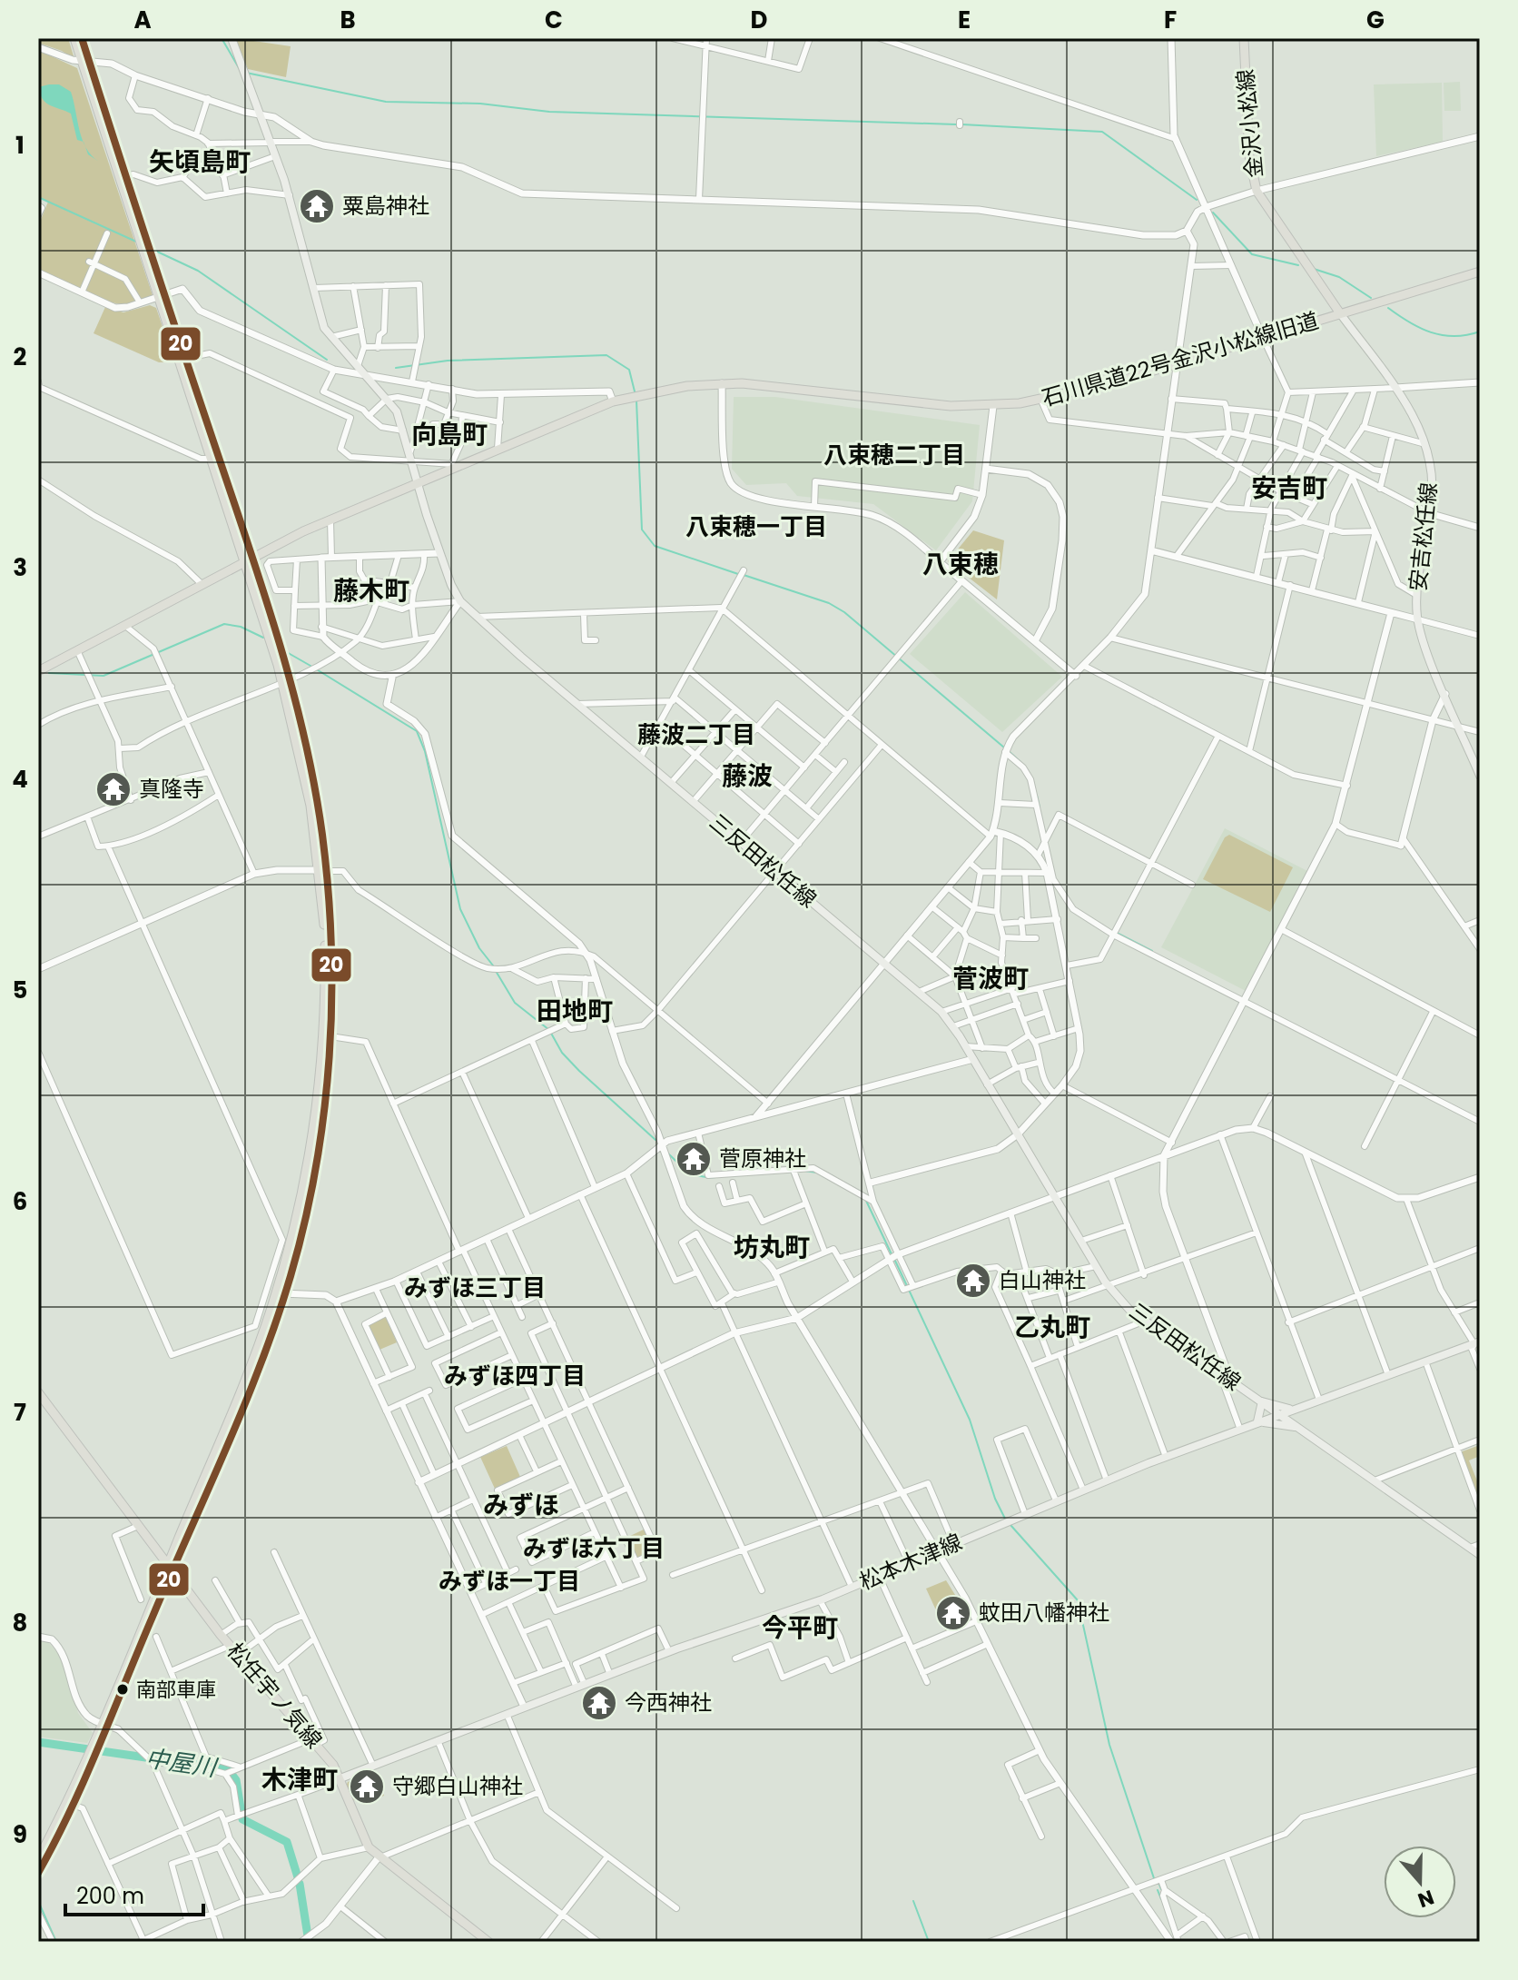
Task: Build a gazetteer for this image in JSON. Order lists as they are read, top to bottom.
{
  "streets": {
    "main road": [
      "金沢小松線",
      "石川県道22号金沢小松線旧道",
      "安吉松任線",
      "三反田松任線",
      "松本木津線",
      "松任宇ノ気線"
    ]
  },
  "crossings": [
    ["金沢小松線", "石川県道22号金沢小松線旧道"],
    ["金沢小松線", "安吉松任線"],
    ["石川県道22号金沢小松線旧道", "安吉松任線"],
    ["石川県道22号金沢小松線旧道", "三反田松任線"],
    ["三反田松任線", "松本木津線"],
    ["松本木津線", "松任宇ノ気線"]
  ],
  "districts": [
    "矢頃島町",
    "向島町",
    "八束穂二丁目",
    "安吉町",
    "八束穂一丁目",
    "八束穂",
    "藤木町",
    "藤波二丁目",
    "藤波",
    "菅波町",
    "田地町",
    "坊丸町",
    "みずほ三丁目",
    "乙丸町",
    "みずほ四丁目",
    "みずほ",
    "みずほ六丁目",
    "みずほ一丁目",
    "今平町",
    "木津町"
  ],
  "water": ["中屋川"],
  "places": {
    "temple": [
      "粟島神社",
      "真隆寺",
      "菅原神社",
      "白山神社",
      "蚊田八幡神社",
      "今西神社",
      "守郷白山神社"
    ],
    "other": ["南部車庫"]
  },
  "lines": ["transit line 20"],
  "scale_bar": "200 m",
  "north": "bottom",
  "grid": {
    "columns": [
      "A",
      "B",
      "C",
      "D",
      "E",
      "F",
      "G"
    ],
    "rows": [
      "1",
      "2",
      "3",
      "4",
      "5",
      "6",
      "7",
      "8",
      "9"
    ]
  }
}
